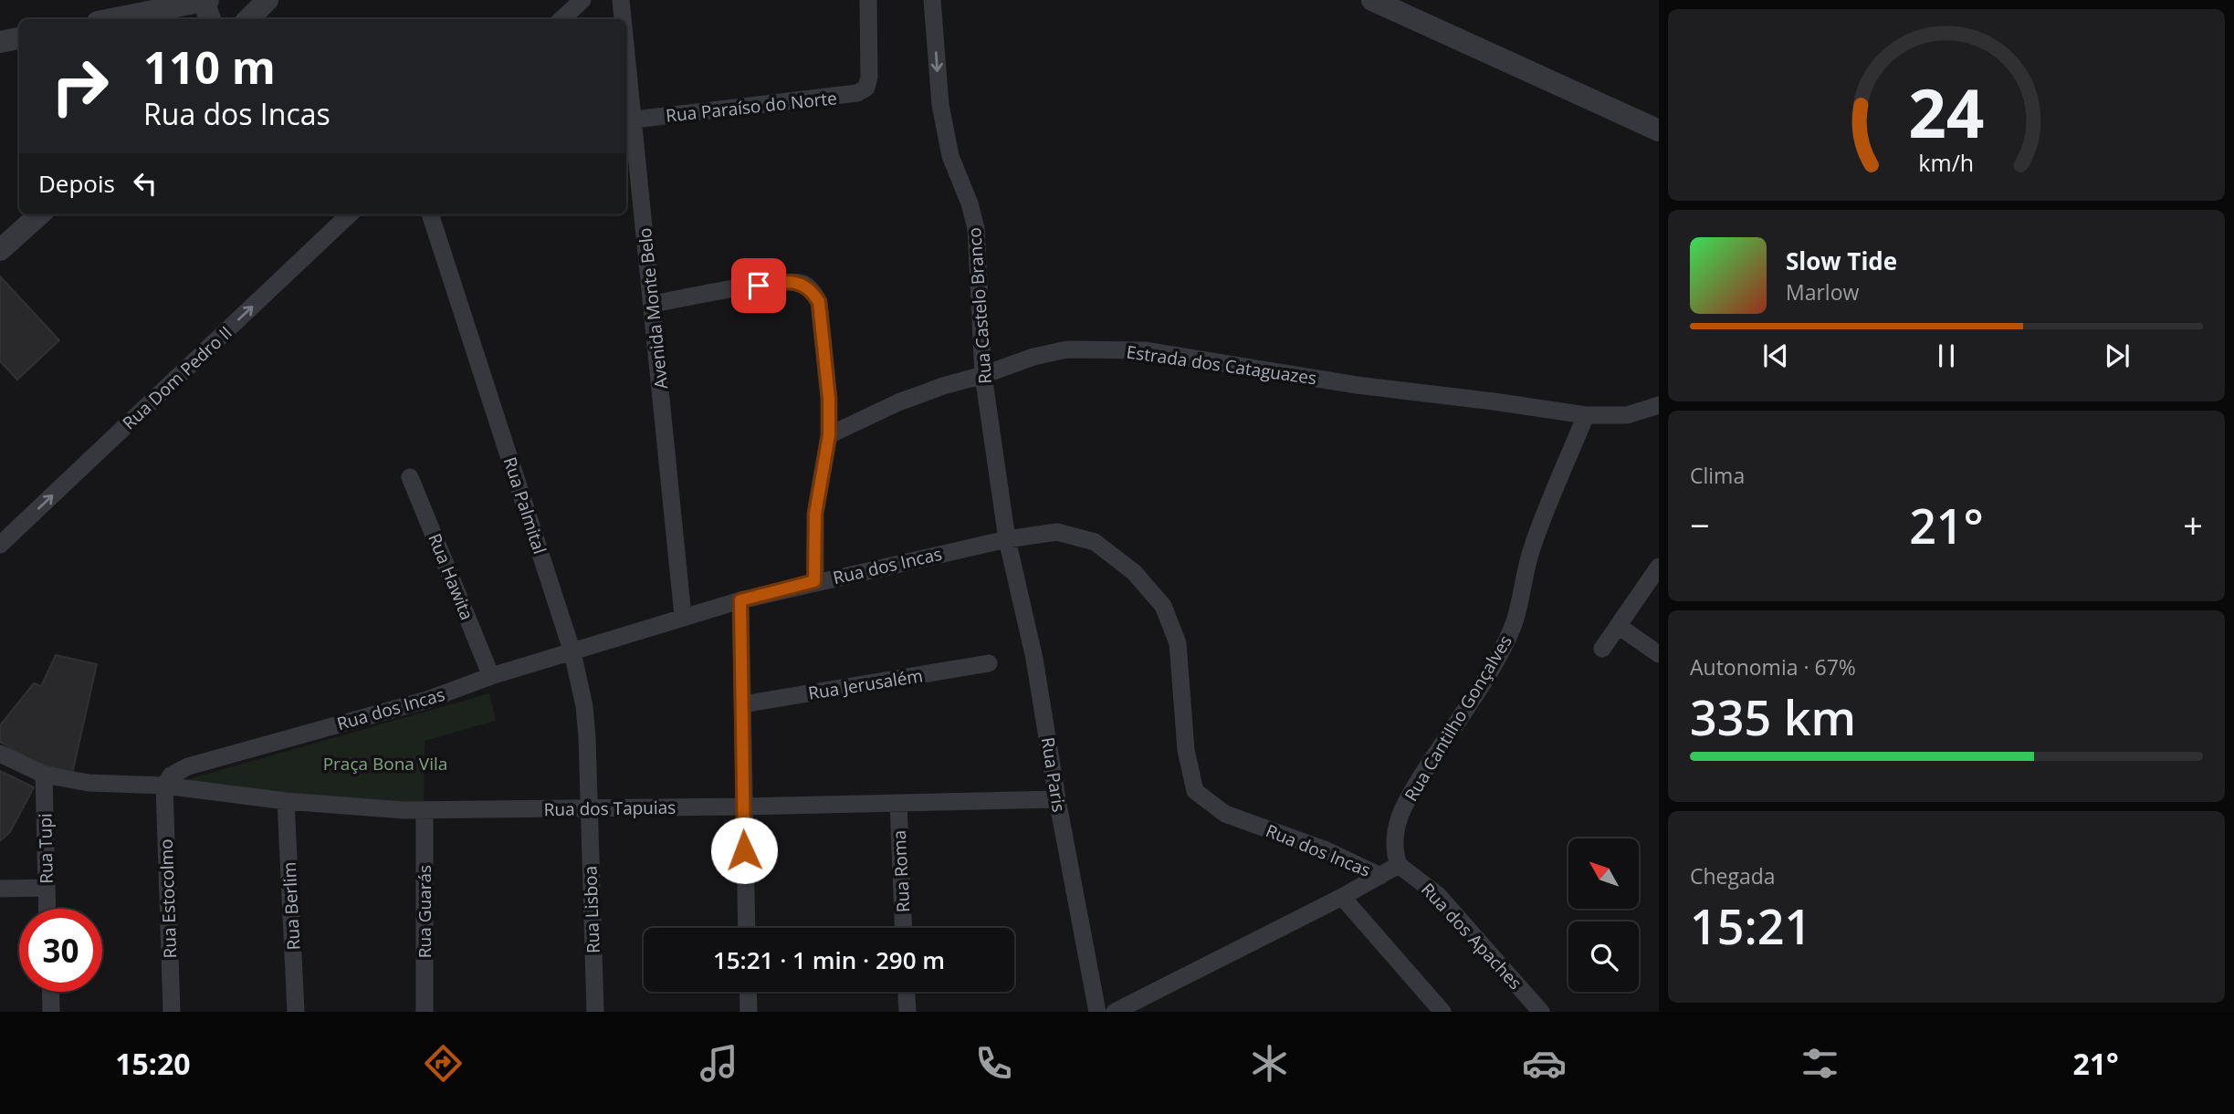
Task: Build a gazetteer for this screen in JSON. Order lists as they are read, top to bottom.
{
  "streets": {
    "street": [
      "Rua Paraíso do Norte",
      "Rua Castelo Branco",
      "Avenida Monte Belo",
      "Estrada dos Cataguazes",
      "Rua Dom Pedro II",
      "Rua Palmital",
      "Rua dos Incas",
      "Rua Hawita",
      "Rua Jerusalém",
      "Rua Cantilho Gonçalves",
      "Rua Paris",
      "Rua dos Tapuias",
      "Rua Tupi",
      "Rua Roma",
      "Rua Estocolmo",
      "Rua Berlim",
      "Rua Lisboa",
      "Rua Guarás",
      "Rua dos Apaches"
    ]
  },
  "crossings": [
    ["Rua Paraíso do Norte", "Avenida Monte Belo"],
    ["Rua Castelo Branco", "Estrada dos Cataguazes"],
    ["Rua Castelo Branco", "Rua dos Incas"],
    ["Rua Castelo Branco", "Rua Paris"],
    ["Avenida Monte Belo", "Rua dos Incas"],
    ["Estrada dos Cataguazes", "Rua Cantilho Gonçalves"],
    ["Rua Palmital", "Rua dos Incas"],
    ["Rua Palmital", "Rua dos Tapuias"],
    ["Rua Palmital", "Rua Lisboa"],
    ["Rua dos Incas", "Rua Hawita"],
    ["Rua dos Incas", "Rua Paris"],
    ["Rua dos Incas", "Rua dos Tapuias"],
    ["Rua dos Incas", "Rua Estocolmo"],
    ["Rua Cantilho Gonçalves", "Rua dos Apaches"],
    ["Rua Paris", "Rua dos Tapuias"],
    ["Rua dos Tapuias", "Rua Roma"],
    ["Rua dos Tapuias", "Rua Estocolmo"],
    ["Rua dos Tapuias", "Rua Berlim"],
    ["Rua dos Tapuias", "Rua Lisboa"],
    ["Rua dos Tapuias", "Rua Guarás"]
  ],
  "one_way": ["Rua Castelo Branco", "Rua Dom Pedro II"],
  "parks": ["Praça Bona Vila"],
  "north": "top left",
  "page": {
    "turn": ["110 m", "Rua dos Incas"],
    "then": "Depois",
    "song": ["Slow Tide", "Marlow"],
    "tile": [
      "Clima",
      ["Autonomia · 67%", "335 km"],
      ["Chegada", "15:21"]
    ],
    "heat": ["−", "21°", "+"],
    "limit": "30",
    "trip": "15:21 · 1 min · 290 m",
    "tabs": ["15:20", "21°"],
    "gauge": ["24", "km/h"]
  }
}
